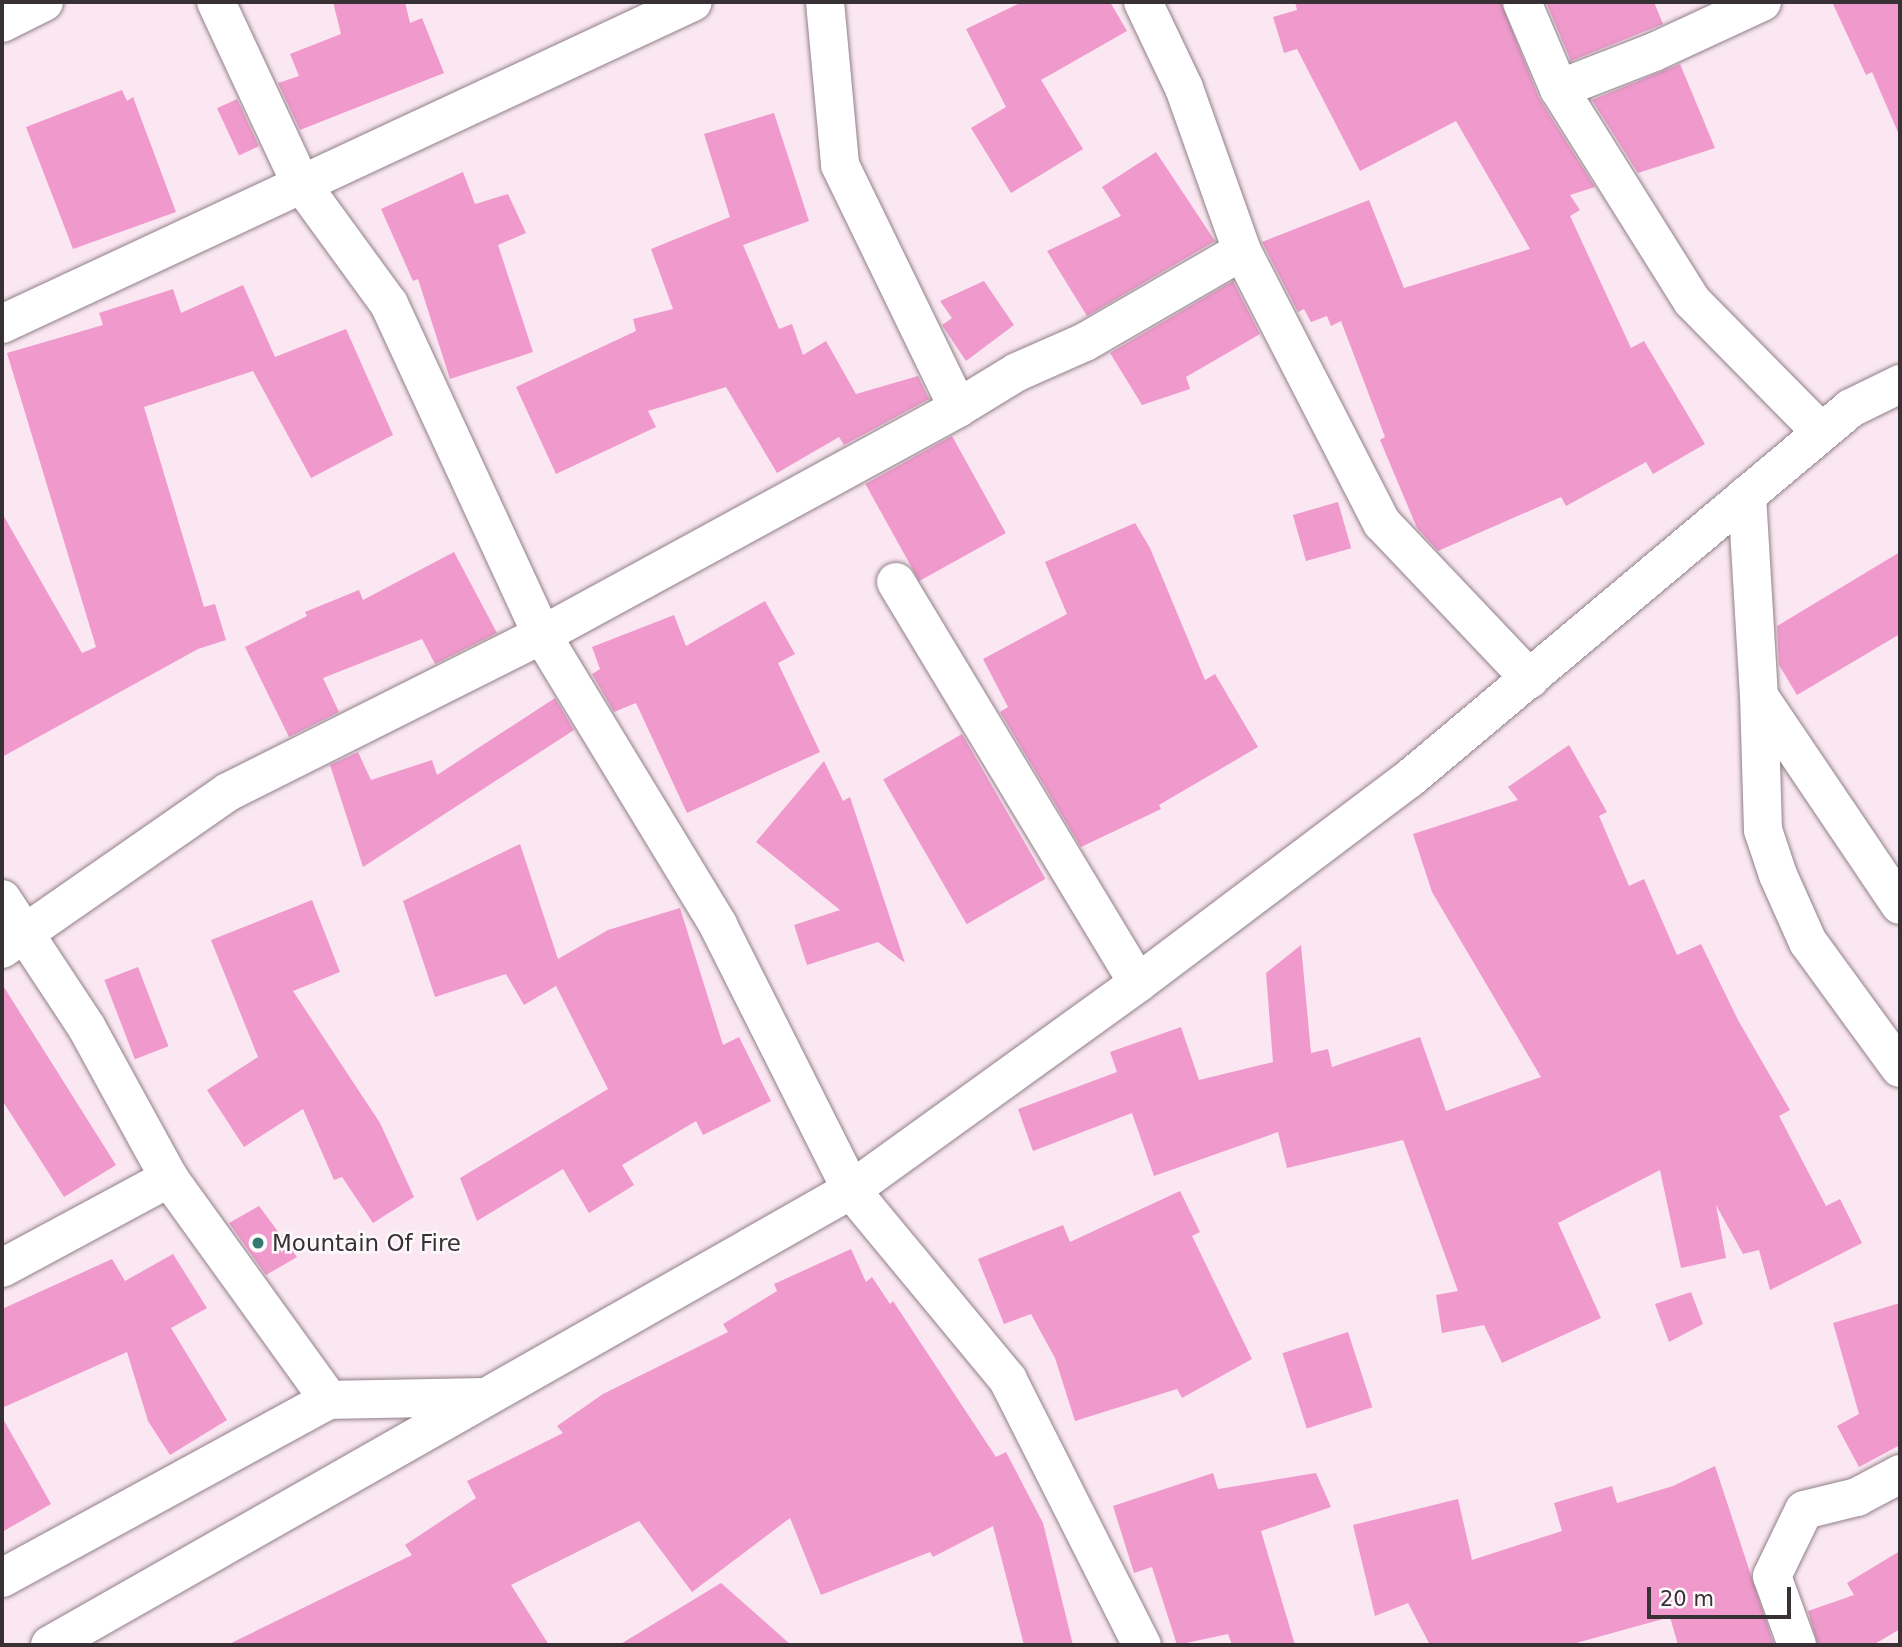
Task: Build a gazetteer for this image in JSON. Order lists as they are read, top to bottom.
{
  "places": ["Mountain Of Fire"],
  "scale_bar": "20 m"
}
